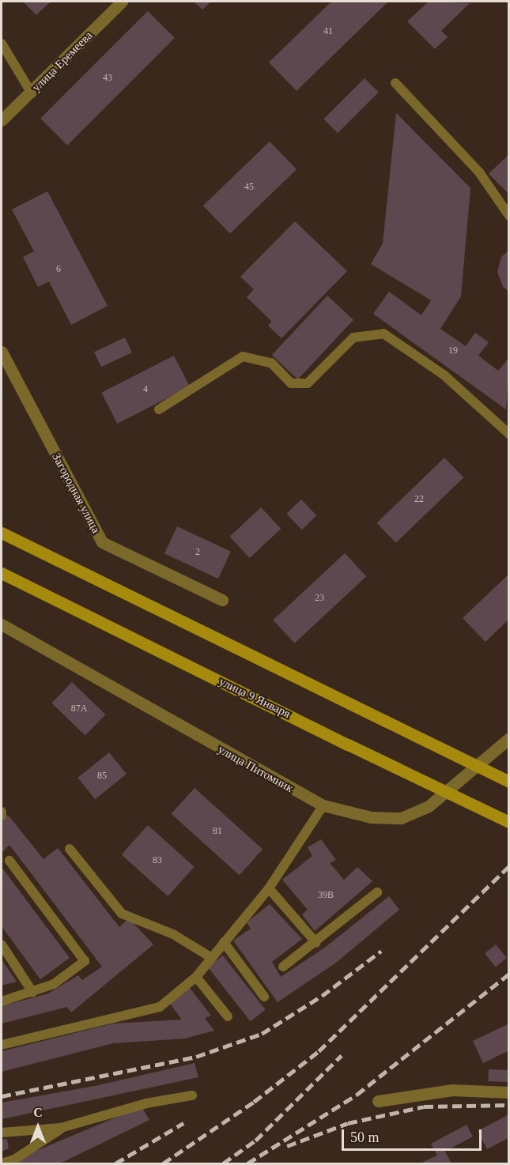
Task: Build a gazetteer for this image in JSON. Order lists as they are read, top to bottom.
{
  "streets": {
    "main road": ["улица 9 Января"],
    "street": ["улица Еремеева", "Загородная улица", "улица Питомник"]
  },
  "house_numbers": [
    "41",
    "43",
    "45",
    "6",
    "19",
    "4",
    "22",
    "2",
    "23",
    "87А",
    "85",
    "81",
    "83",
    "39В"
  ],
  "scale_bar": "50 m",
  "north": "top"
}
